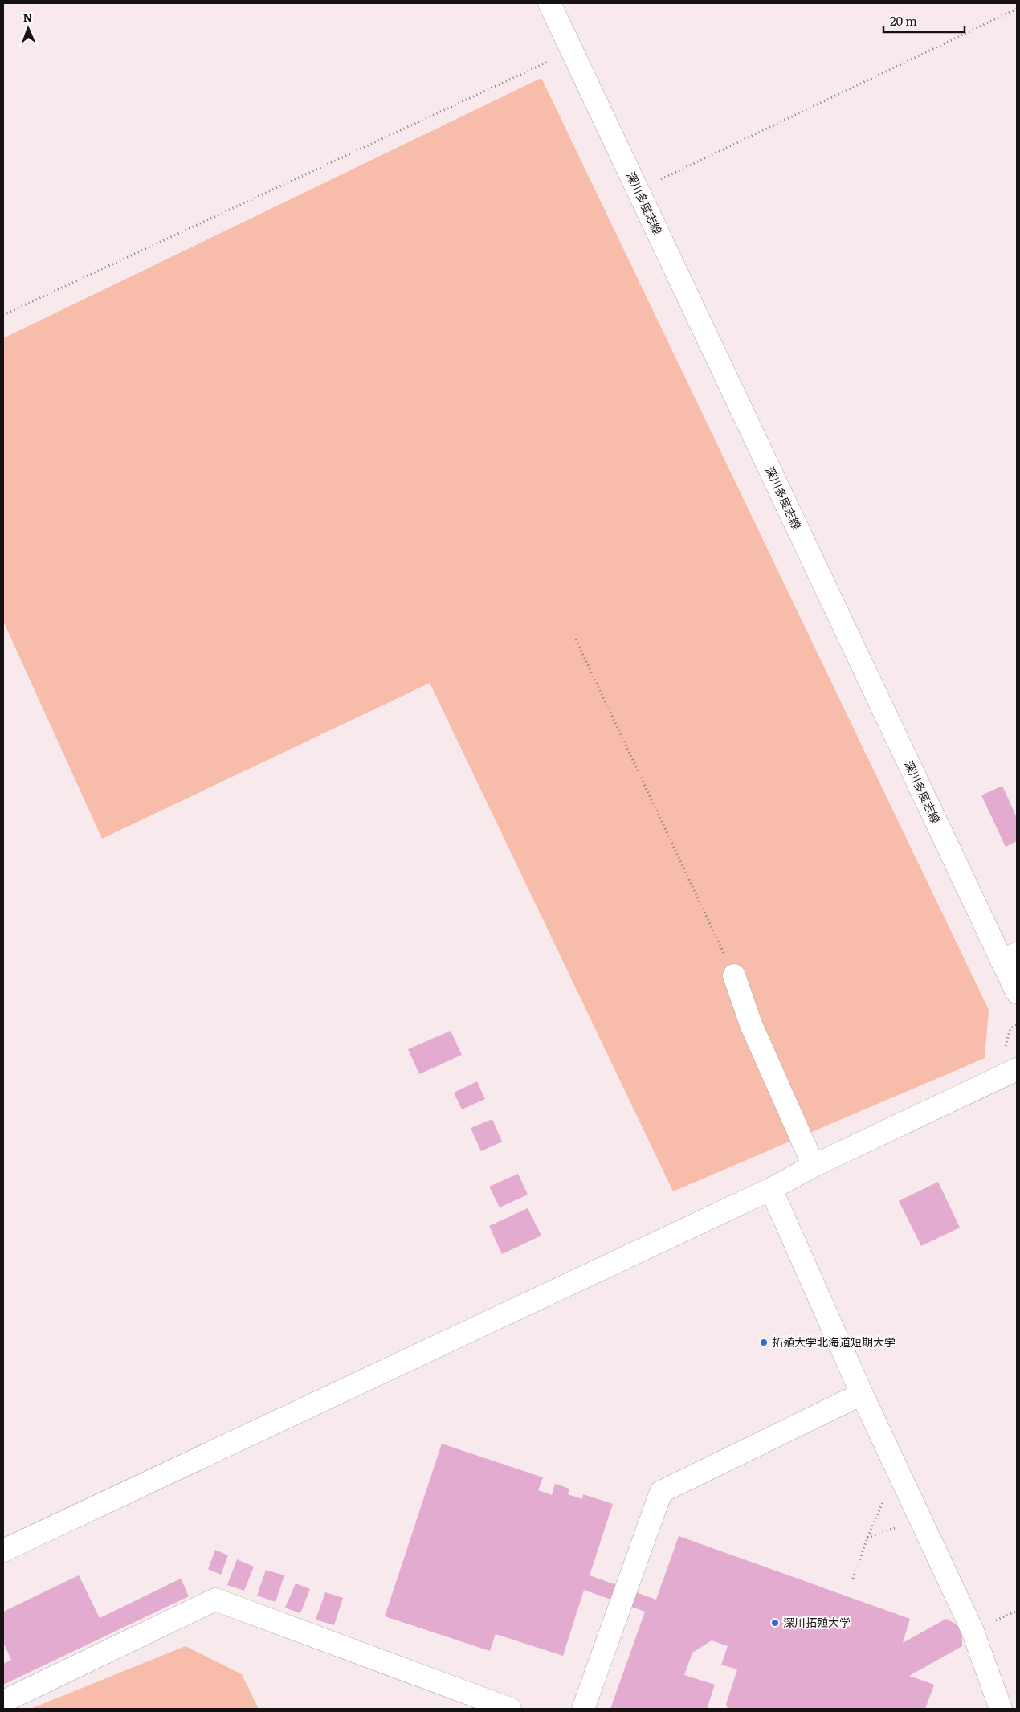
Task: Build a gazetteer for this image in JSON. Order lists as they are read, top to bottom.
{
  "streets": {
    "street": ["深川多度志線"]
  },
  "places": ["拓殖大学北海道短期大学", "深川拓殖大学"],
  "scale_bar": "20 m",
  "north": "top"
}
